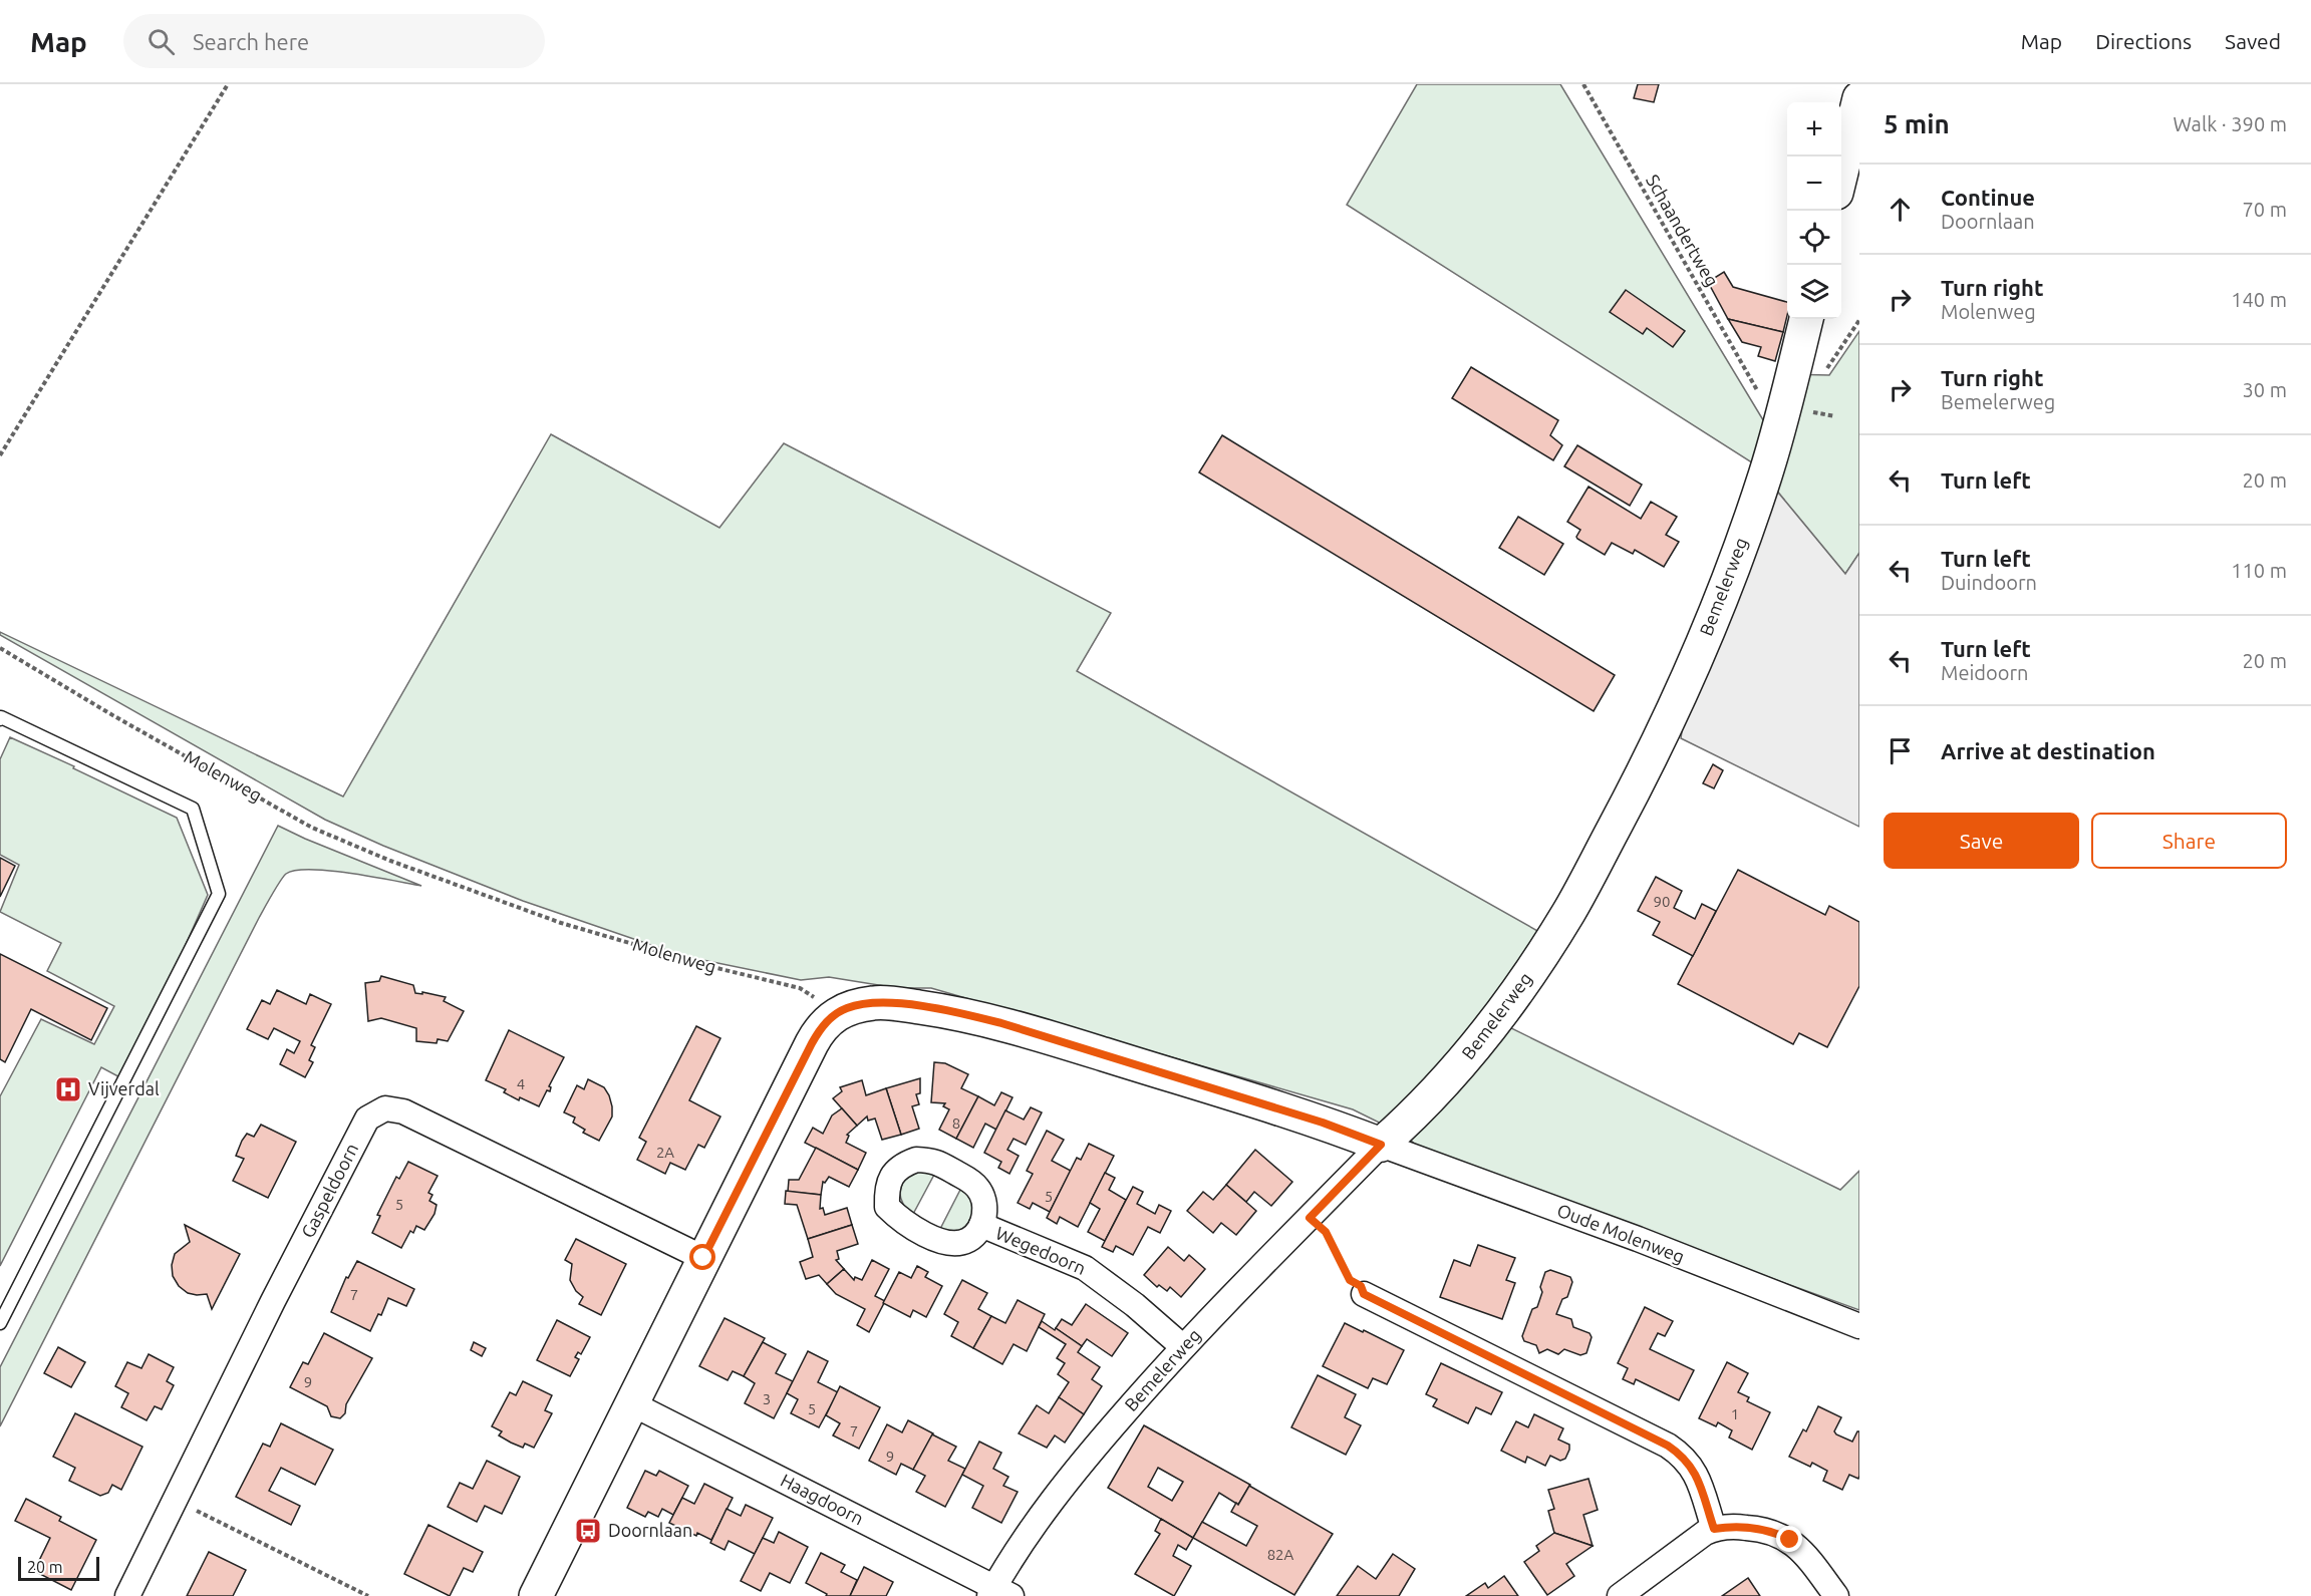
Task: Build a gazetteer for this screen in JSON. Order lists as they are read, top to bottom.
{
  "streets": {
    "street": [
      "Bemelerweg",
      "Gaspeldoorn",
      "Oude Molenweg",
      "Wegedoorn",
      "Haagdoorn"
    ],
    "path": ["Schaandertweg", "Molenweg"]
  },
  "crossings": [
    ["Bemelerweg", "Oude Molenweg"],
    ["Bemelerweg", "Wegedoorn"],
    ["Bemelerweg", "Haagdoorn"]
  ],
  "places": {
    "hospital": ["Vijverdal"],
    "bus stop": ["Doornlaan"]
  },
  "house_numbers": [
    "90",
    "4",
    "8",
    "2A",
    "5",
    "5",
    "7",
    "9",
    "3",
    "5",
    "1",
    "7",
    "9",
    "82A"
  ],
  "scale_bar": "20 m",
  "page": {
    "header": "Map",
    "search": "Search here",
    "nav": ["Map", "Directions", "Saved"],
    "heading": ["5 min", "Walk · 390 m"],
    "map_buttons": ["+", "−"],
    "list": [
      ["Continue", "Doornlaan", "70 m"],
      ["Turn right", "Molenweg", "140 m"],
      ["Turn right", "Bemelerweg", "30 m"],
      ["Turn left", "20 m"],
      ["Turn left", "Duindoorn", "110 m"],
      ["Turn left", "Meidoorn", "20 m"],
      "Arrive at destination"
    ],
    "buttons": ["Save", "Share"],
    "scale": "20 m"
  }
}
